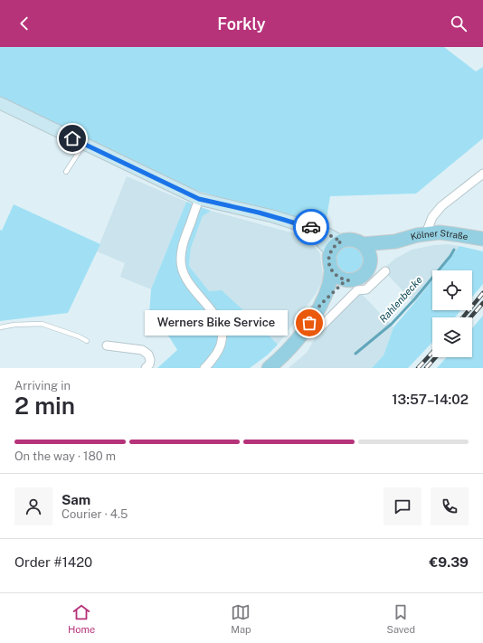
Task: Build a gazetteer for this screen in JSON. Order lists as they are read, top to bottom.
{
  "streets": {
    "main road": ["Kölner Straße"]
  },
  "water": ["Rahlenbecke"],
  "places": ["Werners Bike Service"],
  "page": {
    "header": "Forkly",
    "bubble": "Werners Bike Service",
    "heading": ["2 min", "Arriving in", "13:57–14:02"],
    "panel": [
      "Sam",
      "Courier · 4.5",
      "Order #1420",
      "€9.39"
    ],
    "bar": "On the way · 180 m",
    "tabs": ["Home", "Map", "Saved"]
  }
}
